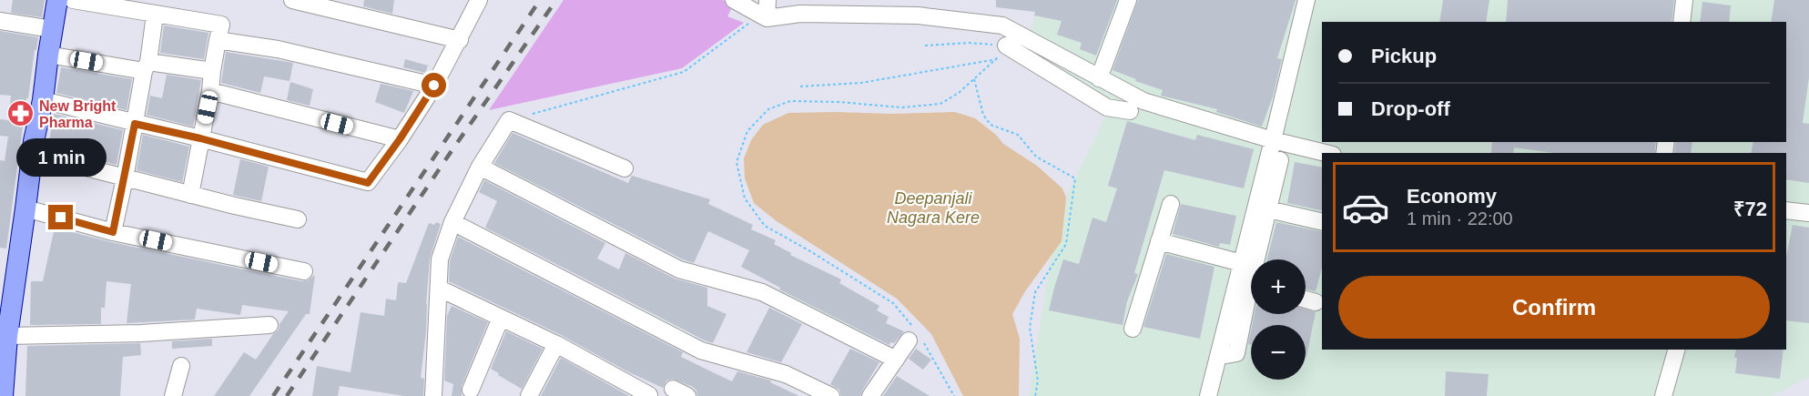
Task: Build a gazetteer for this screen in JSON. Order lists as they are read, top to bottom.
{
  "water": ["Deepanjali Nagara Kere"],
  "places": {
    "pharmacy": ["New Bright Pharma"]
  },
  "page": {
    "banner": ["Pickup", "Drop-off"],
    "bubble": "1 min",
    "list": [
      {
        "name": "Economy",
        "note": "1 min · 22:00",
        "value": "₹72"
      }
    ],
    "map_buttons": ["+", "−"],
    "buttons": "Confirm"
  }
}
